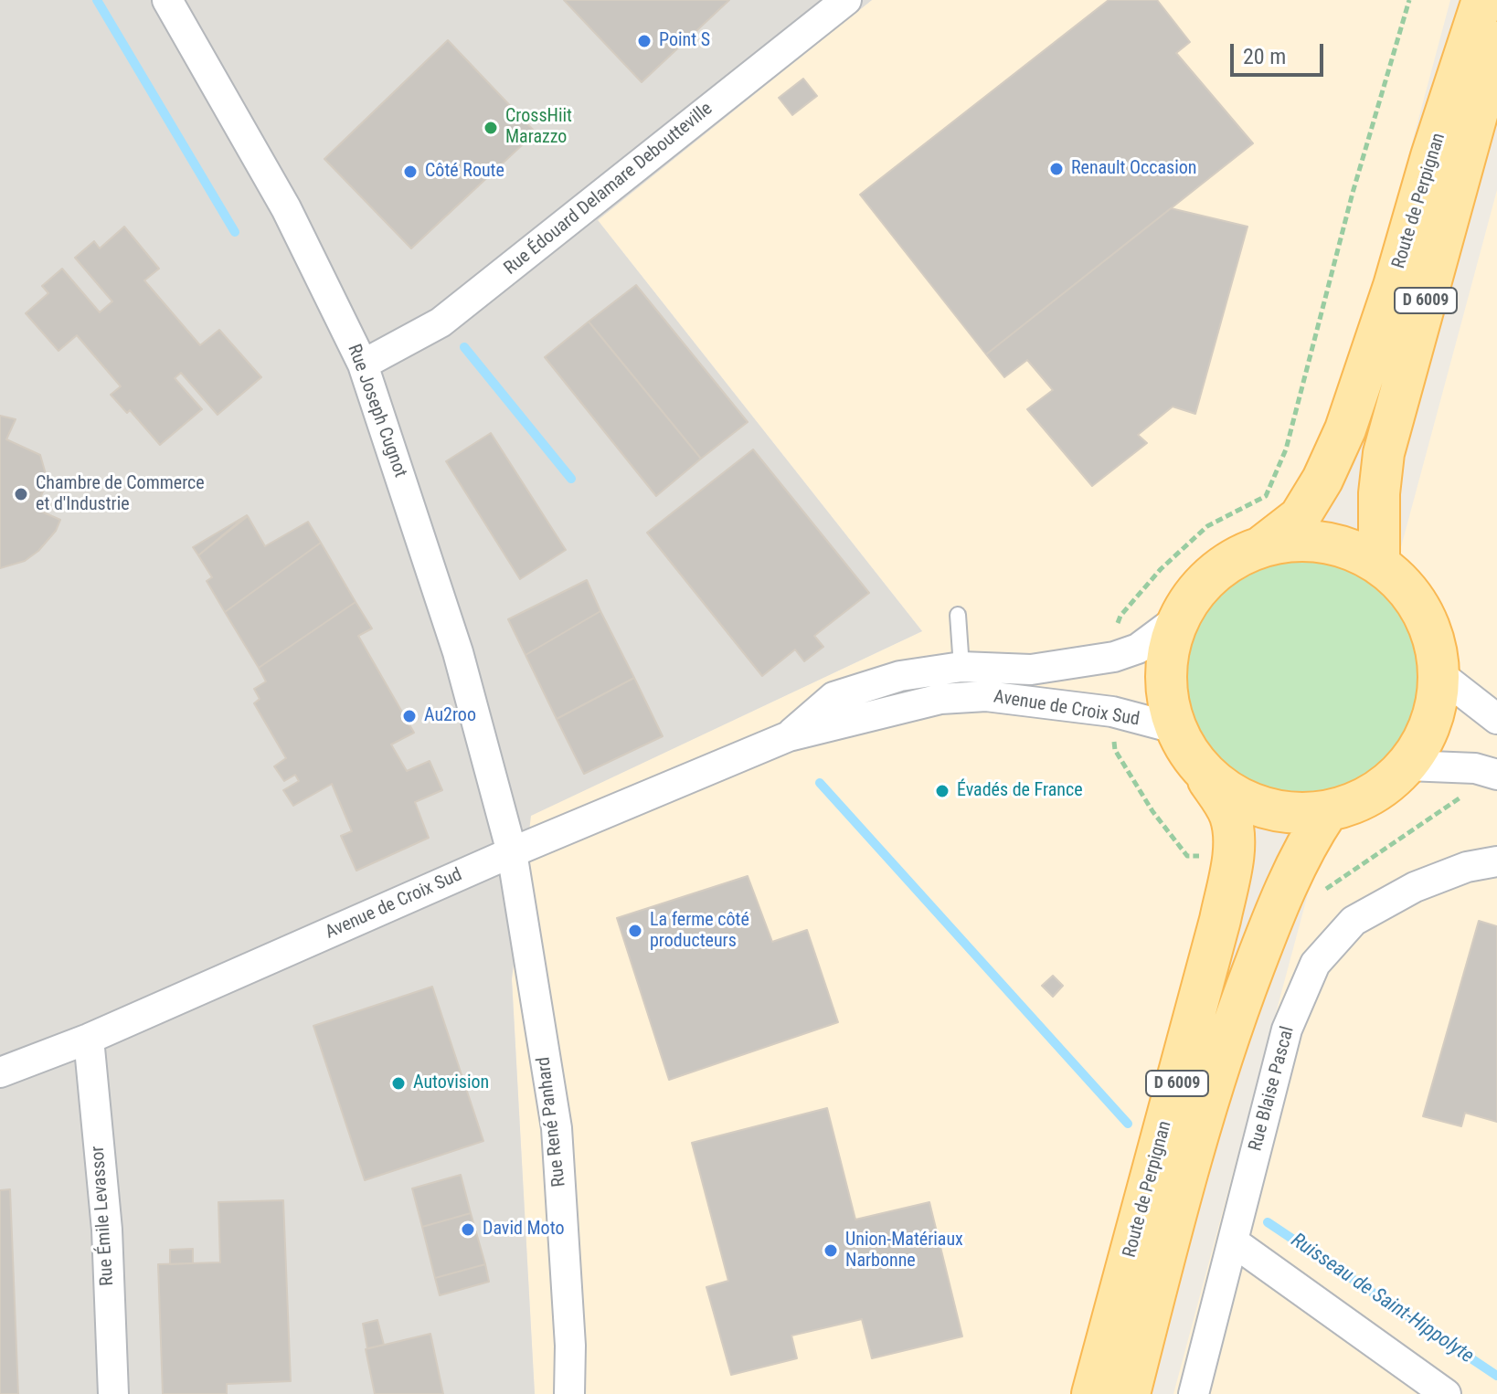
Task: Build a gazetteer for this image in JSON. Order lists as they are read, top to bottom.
{
  "streets": {
    "main road": ["Route de Perpignan", "D 6009"],
    "street": [
      "Rue Édouard Delamare Deboutteville",
      "Rue Joseph Cugnot",
      "Avenue de Croix Sud",
      "Rue Blaise Pascal",
      "Rue René Panhard",
      "Rue Émile Levassor"
    ]
  },
  "crossings": [
    ["Rue Édouard Delamare Deboutteville", "Rue Joseph Cugnot"],
    ["Rue Joseph Cugnot", "Avenue de Croix Sud"],
    ["Rue Joseph Cugnot", "Rue René Panhard"],
    ["Avenue de Croix Sud", "Rue René Panhard"],
    ["Avenue de Croix Sud", "Rue Émile Levassor"]
  ],
  "water": ["Ruisseau de Saint-Hippolyte"],
  "places": [
    "Point S",
    "CrossHiit Marazzo",
    "Renault Occasion",
    "Côté Route",
    "Chambre de Commerce et d'Industrie",
    "Au2roo",
    "Évadés de France",
    "La ferme côté producteurs",
    "Autovision",
    "David Moto",
    "Union-Matériaux Narbonne"
  ],
  "scale_bar": "20 m"
}
